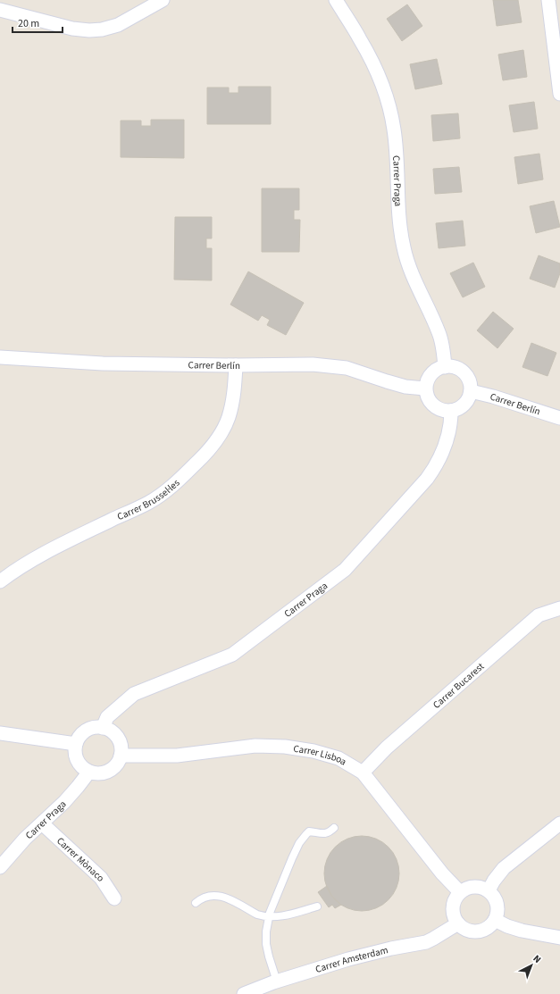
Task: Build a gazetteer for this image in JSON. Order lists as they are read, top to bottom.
{
  "streets": {
    "street": [
      "Carrer Praga",
      "Carrer Berlín",
      "Carrer Brussel·les",
      "Carrer Bucarest",
      "Carrer Lisboa",
      "Carrer Mònaco",
      "Carrer Amsterdam"
    ]
  },
  "crossings": [
    ["Carrer Praga", "Carrer Berlín"],
    ["Carrer Praga", "Carrer Lisboa"],
    ["Carrer Praga", "Carrer Mònaco"],
    ["Carrer Berlín", "Carrer Brussel·les"],
    ["Carrer Bucarest", "Carrer Lisboa"],
    ["Carrer Lisboa", "Carrer Amsterdam"]
  ],
  "scale_bar": "20 m",
  "north": "top right"
}
